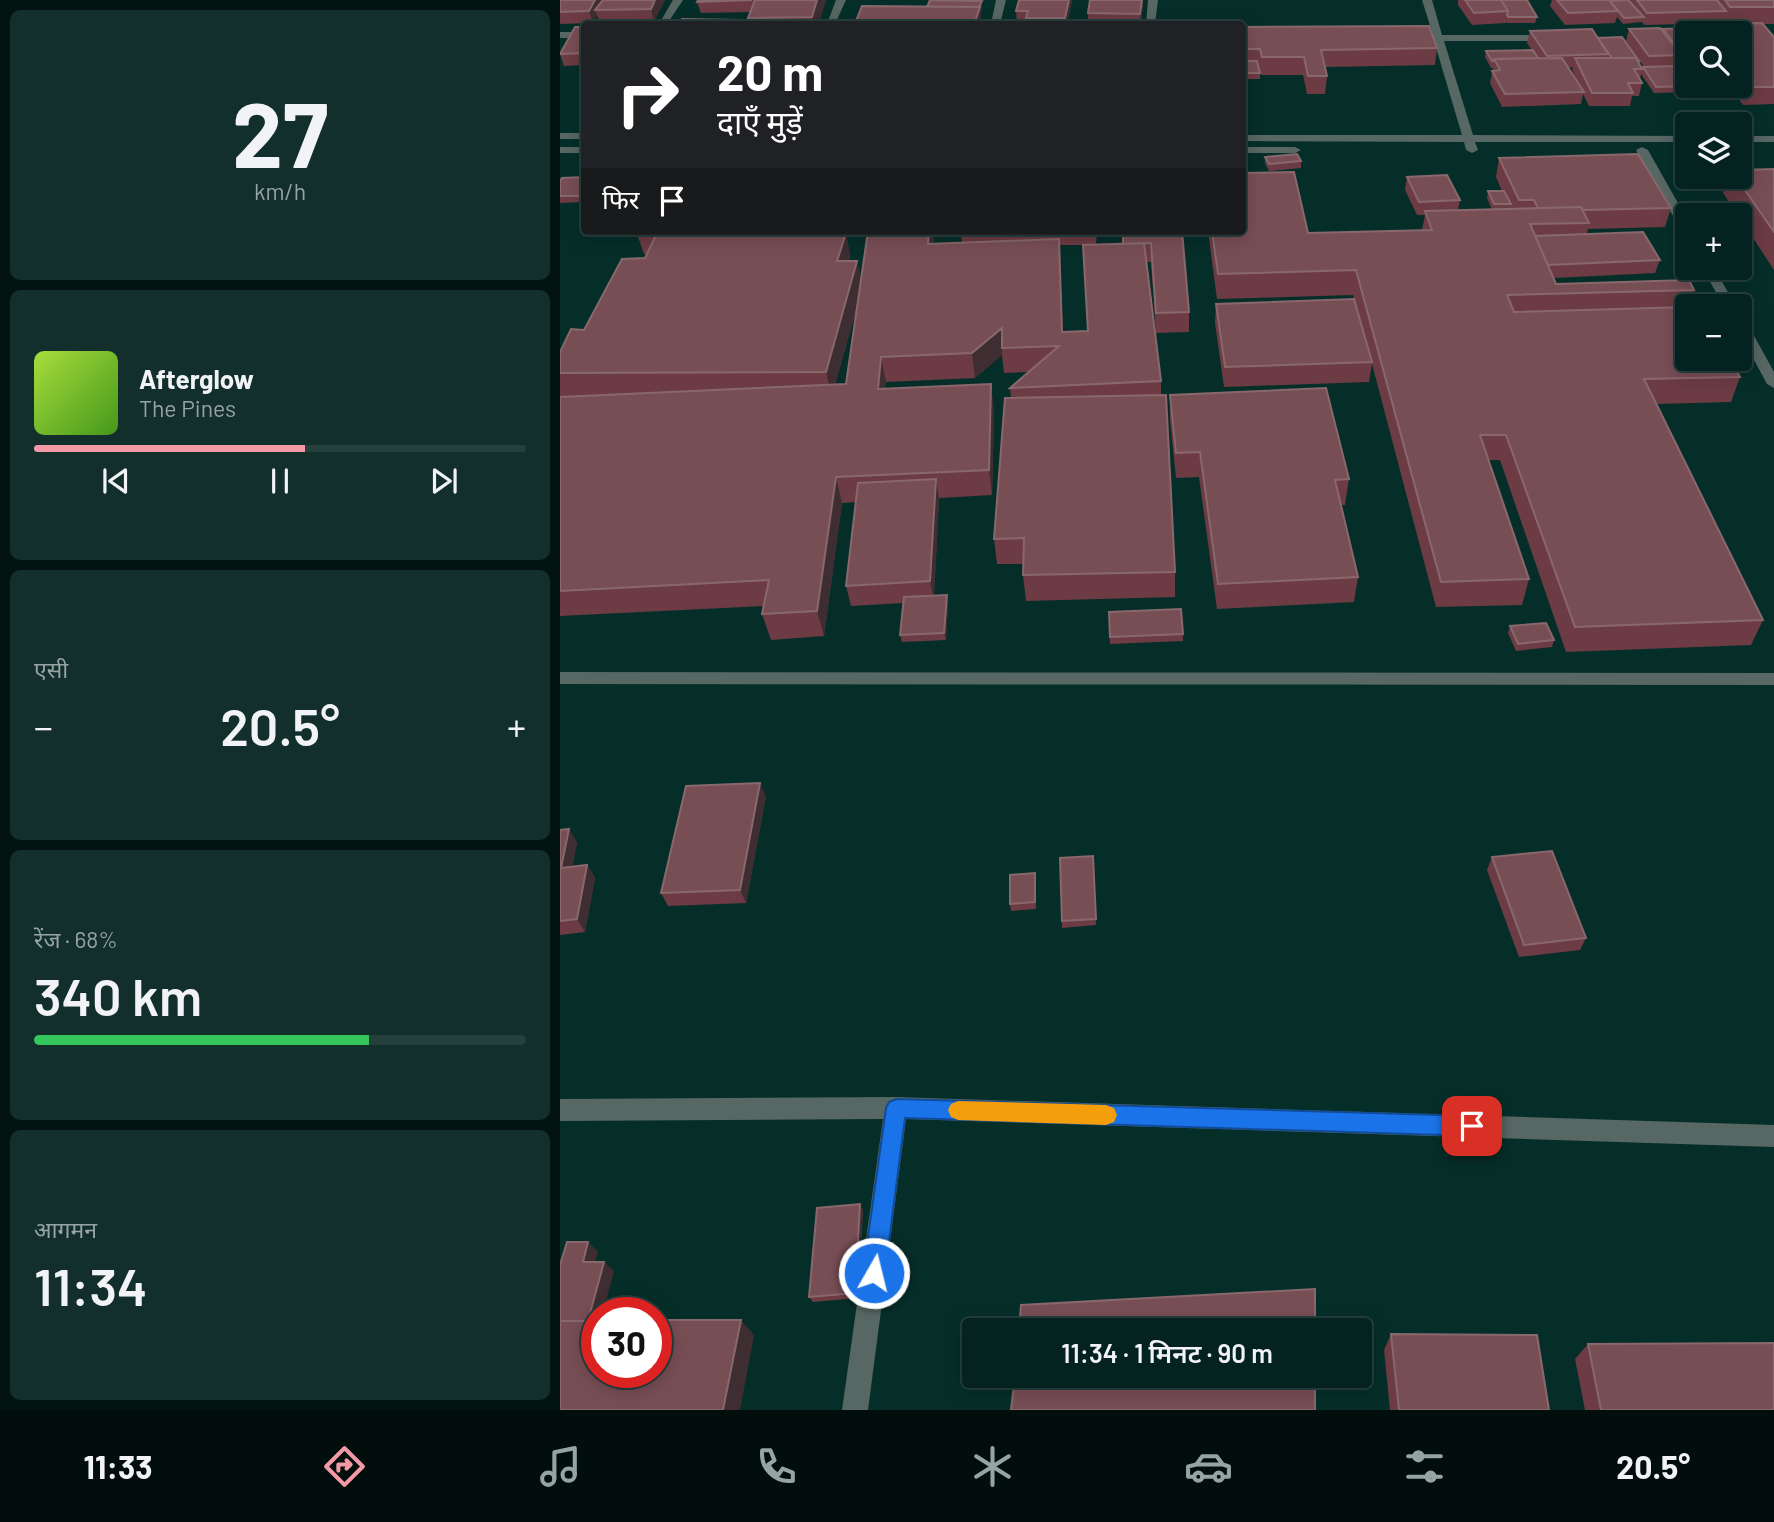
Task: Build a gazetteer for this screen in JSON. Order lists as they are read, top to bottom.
{
  "page": {
    "tile": [
      ["27", "km/h"],
      "एसी",
      ["रेंज · 68%", "340 km"],
      ["आगमन", "11:34"]
    ],
    "map_buttons": ["+", "−"],
    "turn": ["20 m", "दाएँ मुड़ें"],
    "then": "फिर",
    "song": ["Afterglow", "The Pines"],
    "heat": ["−", "20.5°", "+"],
    "limit": "30",
    "trip": "11:34 · 1 मिनट · 90 m",
    "tabs": ["11:33", "20.5°"]
  }
}
